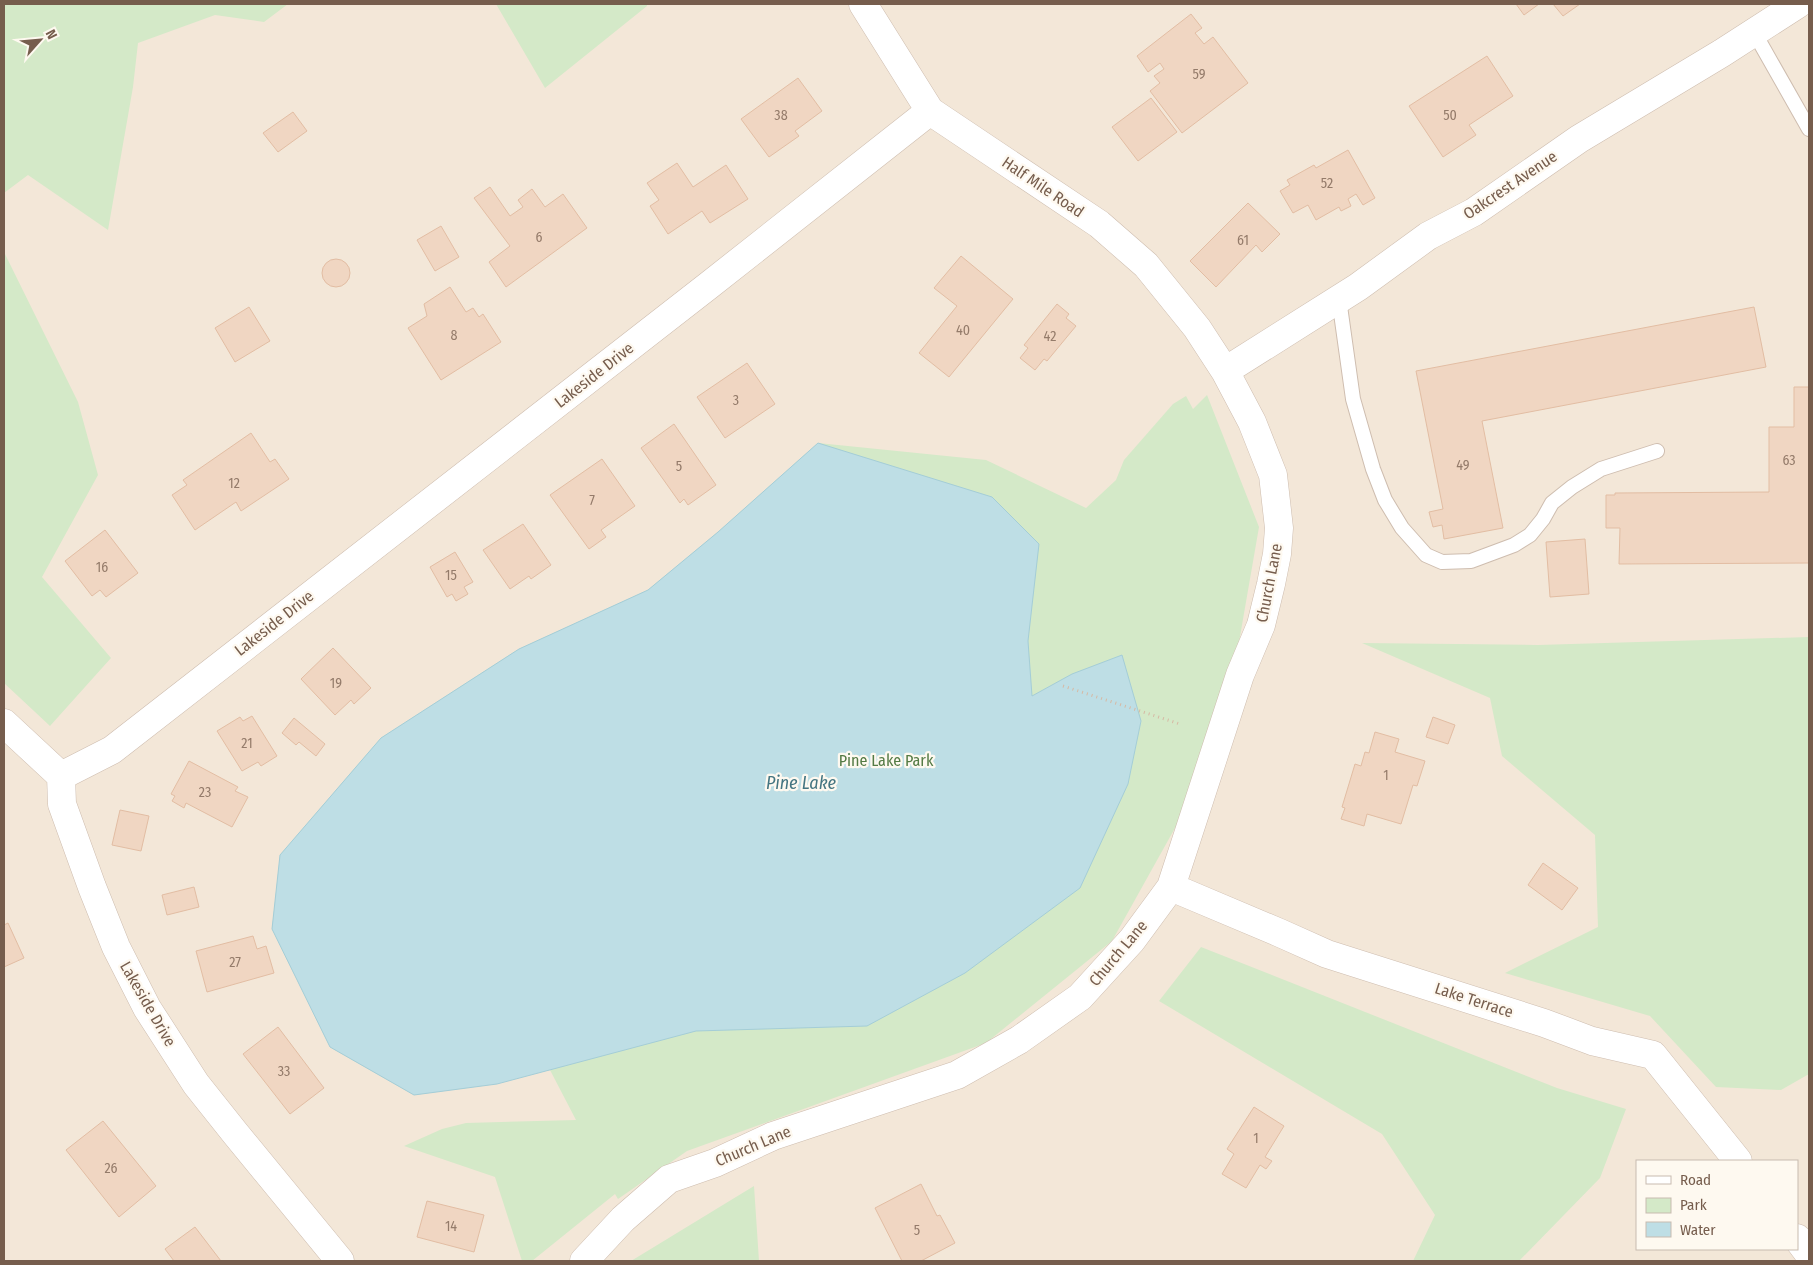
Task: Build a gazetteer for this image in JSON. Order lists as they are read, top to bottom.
{
  "streets": {
    "street": [
      "Oakcrest Avenue",
      "Half Mile Road",
      "Lakeside Drive",
      "Church Lane",
      "Lake Terrace"
    ]
  },
  "crossings": [
    ["Oakcrest Avenue", "Half Mile Road"],
    ["Oakcrest Avenue", "Church Lane"],
    ["Half Mile Road", "Lakeside Drive"],
    ["Half Mile Road", "Church Lane"],
    ["Church Lane", "Lake Terrace"]
  ],
  "water": ["Pine Lake"],
  "parks": ["Pine Lake Park"],
  "house_numbers": [
    "59",
    "38",
    "50",
    "52",
    "6",
    "61",
    "40",
    "8",
    "42",
    "3",
    "63",
    "49",
    "5",
    "12",
    "7",
    "16",
    "15",
    "19",
    "21",
    "1",
    "23",
    "27",
    "33",
    "1",
    "26",
    "14",
    "5"
  ],
  "legend": ["Road", "Park", "Water"],
  "north": "top right"
}
